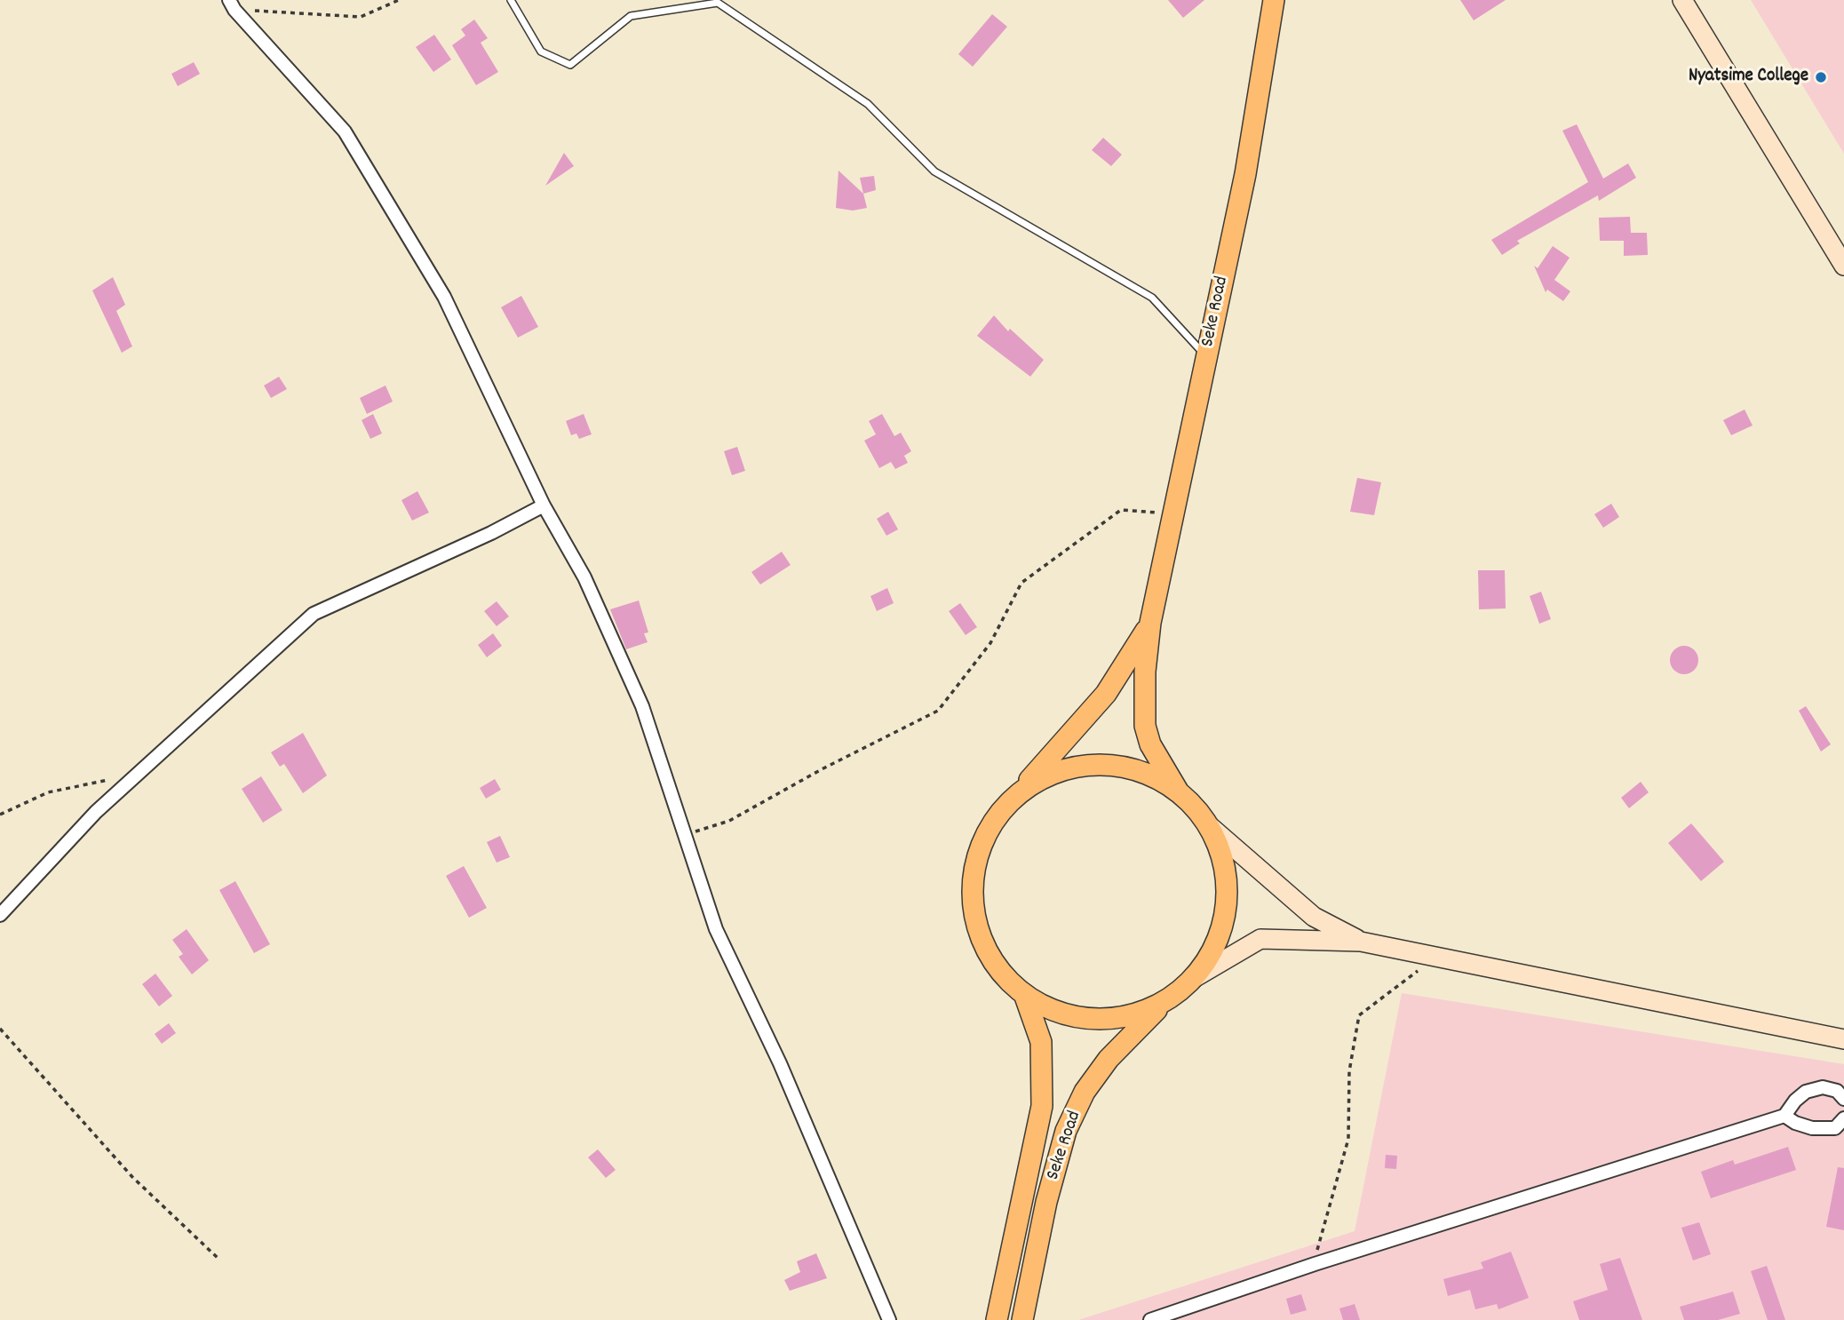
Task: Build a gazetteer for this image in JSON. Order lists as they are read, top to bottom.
{
  "streets": {
    "main road": ["Seke Road"]
  },
  "places": ["Nyatsime College"]
}
